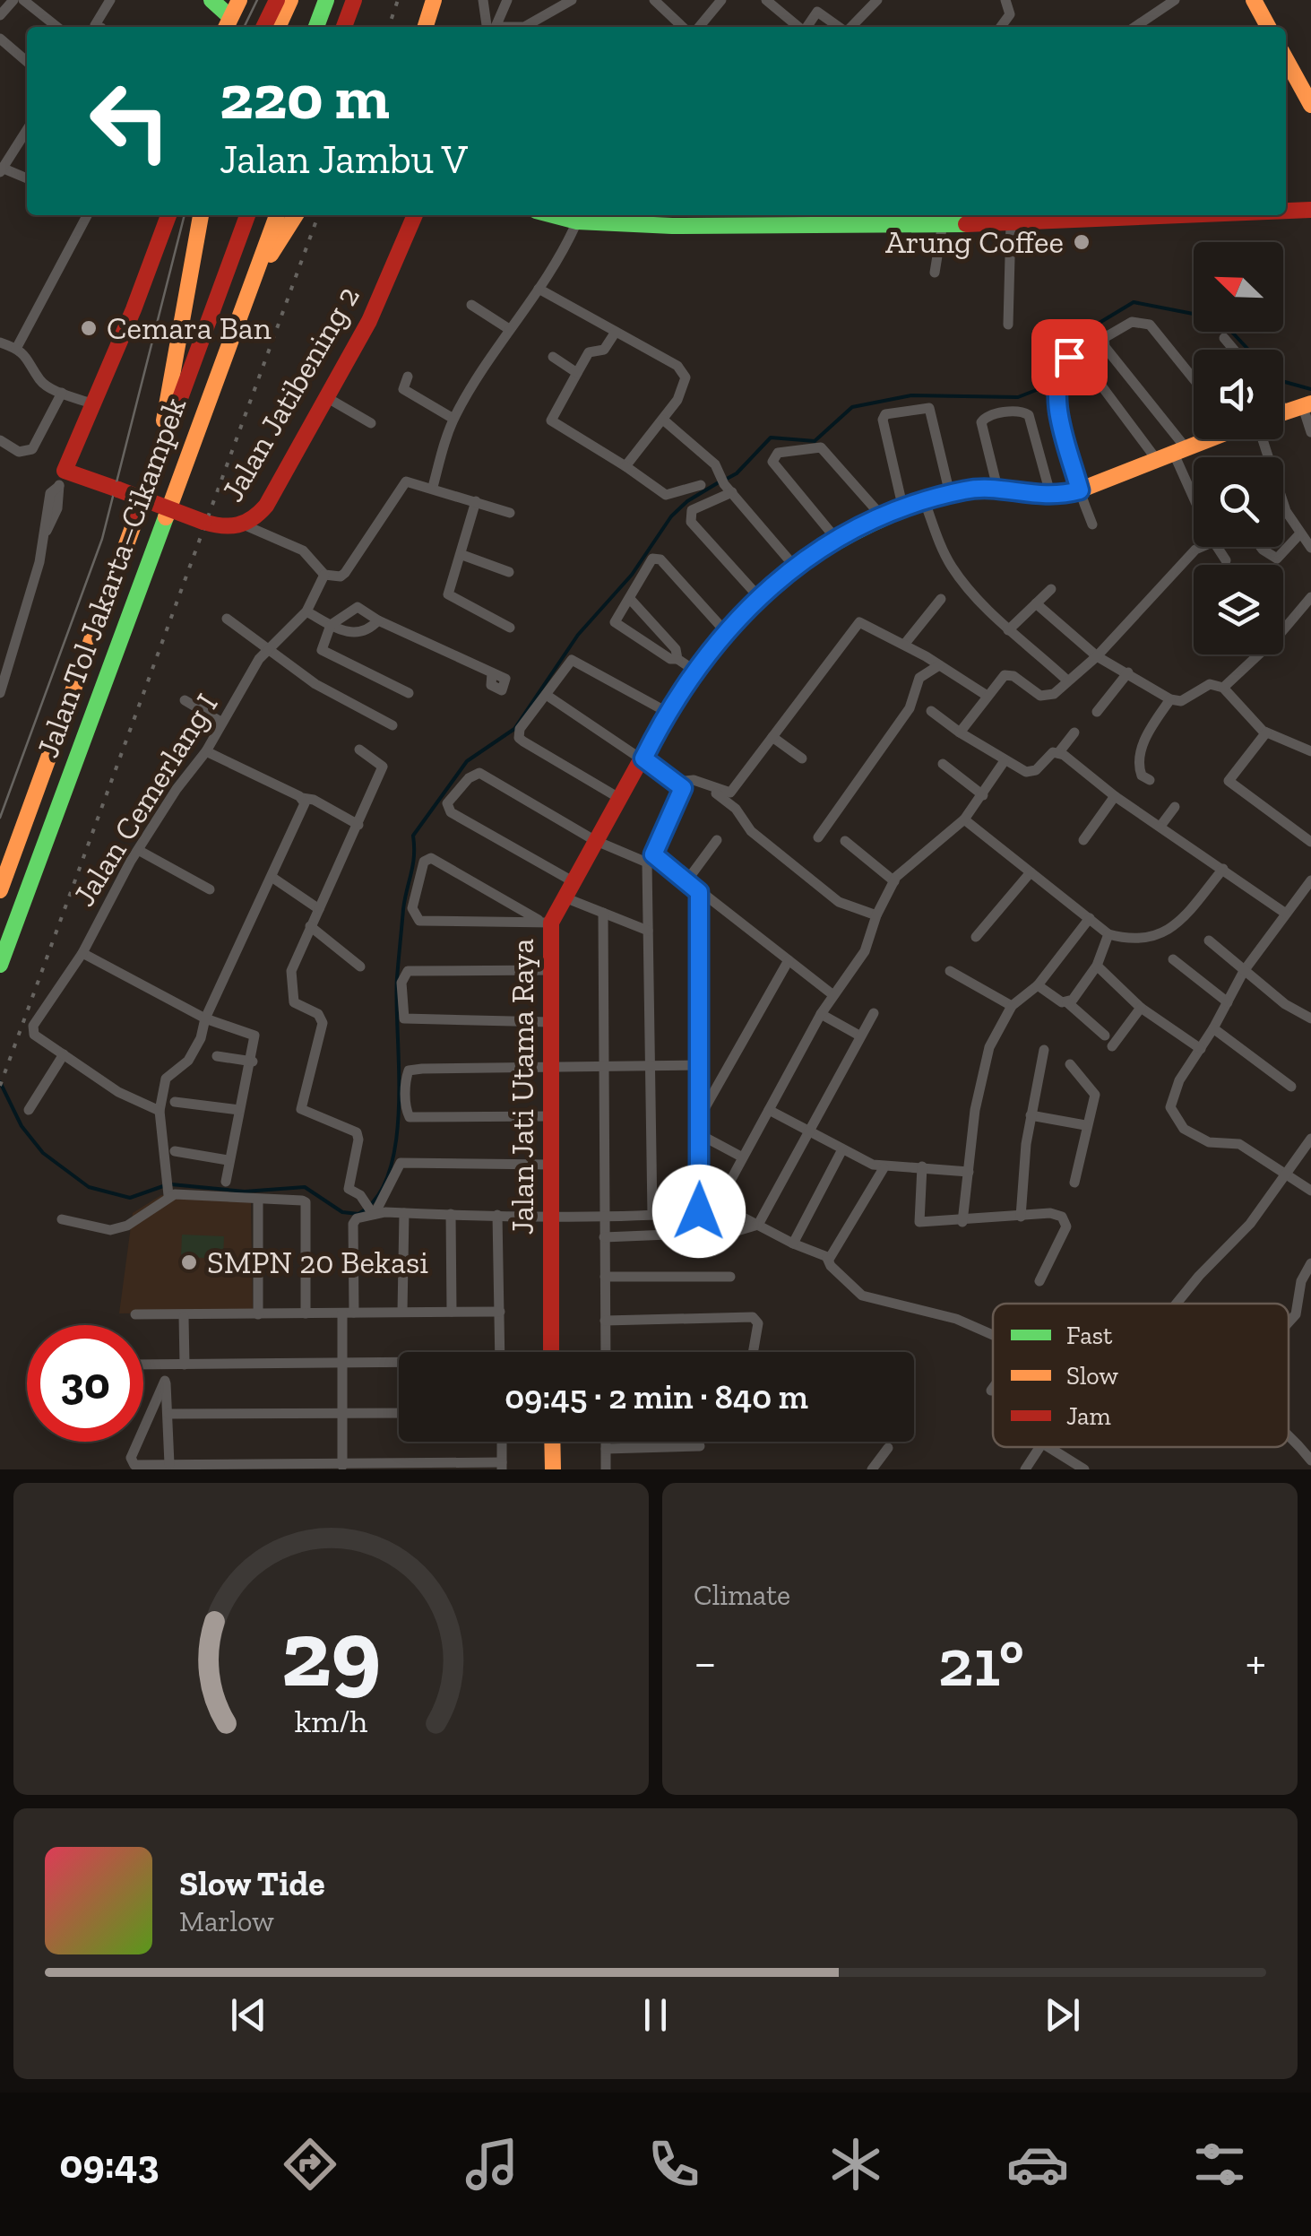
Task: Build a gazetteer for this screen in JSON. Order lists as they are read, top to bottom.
{
  "streets": {
    "main road": ["Jalan Jatibening 2", "Jalan Tol Jakarta–Cikampek", "Jalan Jati Utama Raya"],
    "street": ["Jalan Cemerlang I"]
  },
  "places": ["Arung Coffee", "Cemara Ban", "SMPN 20 Bekasi"],
  "legend": ["Fast", "Slow", "Jam"],
  "north": "top left",
  "page": {
    "turn": ["220 m", "Jalan Jambu V"],
    "limit": "30",
    "trip": "09:45 · 2 min · 840 m",
    "tile": "Climate",
    "heat": ["−", "21°", "+"],
    "song": ["Slow Tide", "Marlow"],
    "tabs": "09:43",
    "gauge": ["29", "km/h"]
  }
}
